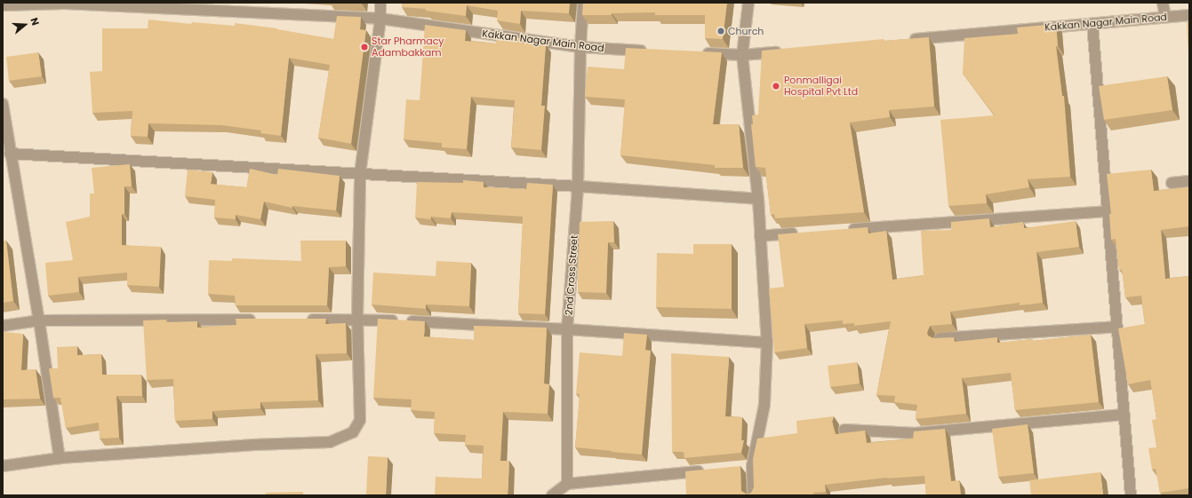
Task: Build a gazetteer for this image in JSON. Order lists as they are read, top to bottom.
{
  "streets": {
    "street": ["Kakkan Nagar Main Road", "2nd Cross Street"]
  },
  "crossings": [
    ["Kakkan Nagar Main Road", "2nd Cross Street"]
  ],
  "places": ["Church", "Star Pharmacy Adambakkam", "Ponmalligai Hospital Pvt Ltd"],
  "north": "right"
}
